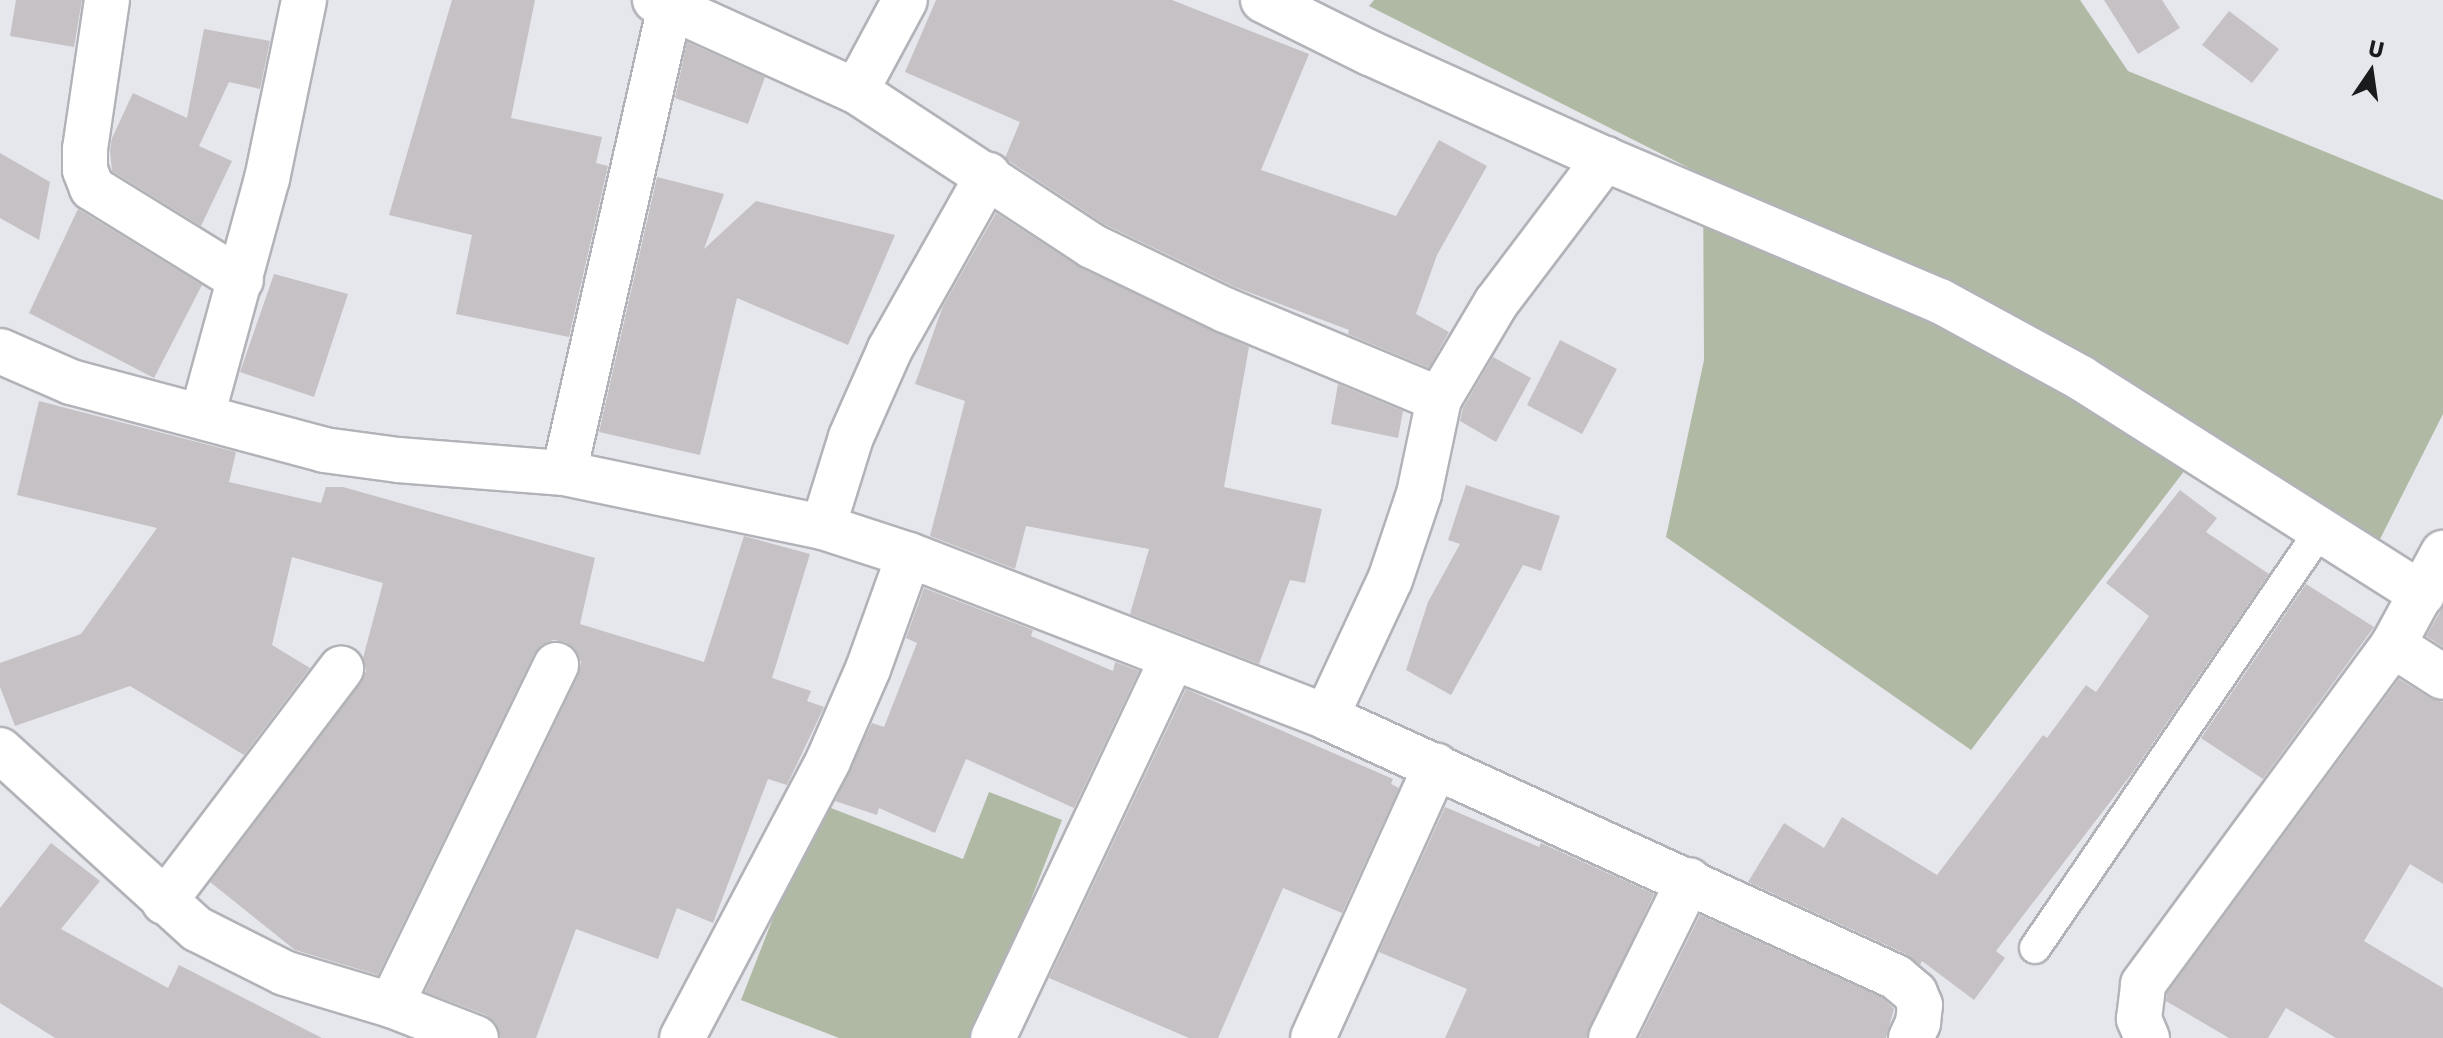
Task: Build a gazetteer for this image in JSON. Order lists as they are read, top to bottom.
{
  "north": "top"
}
